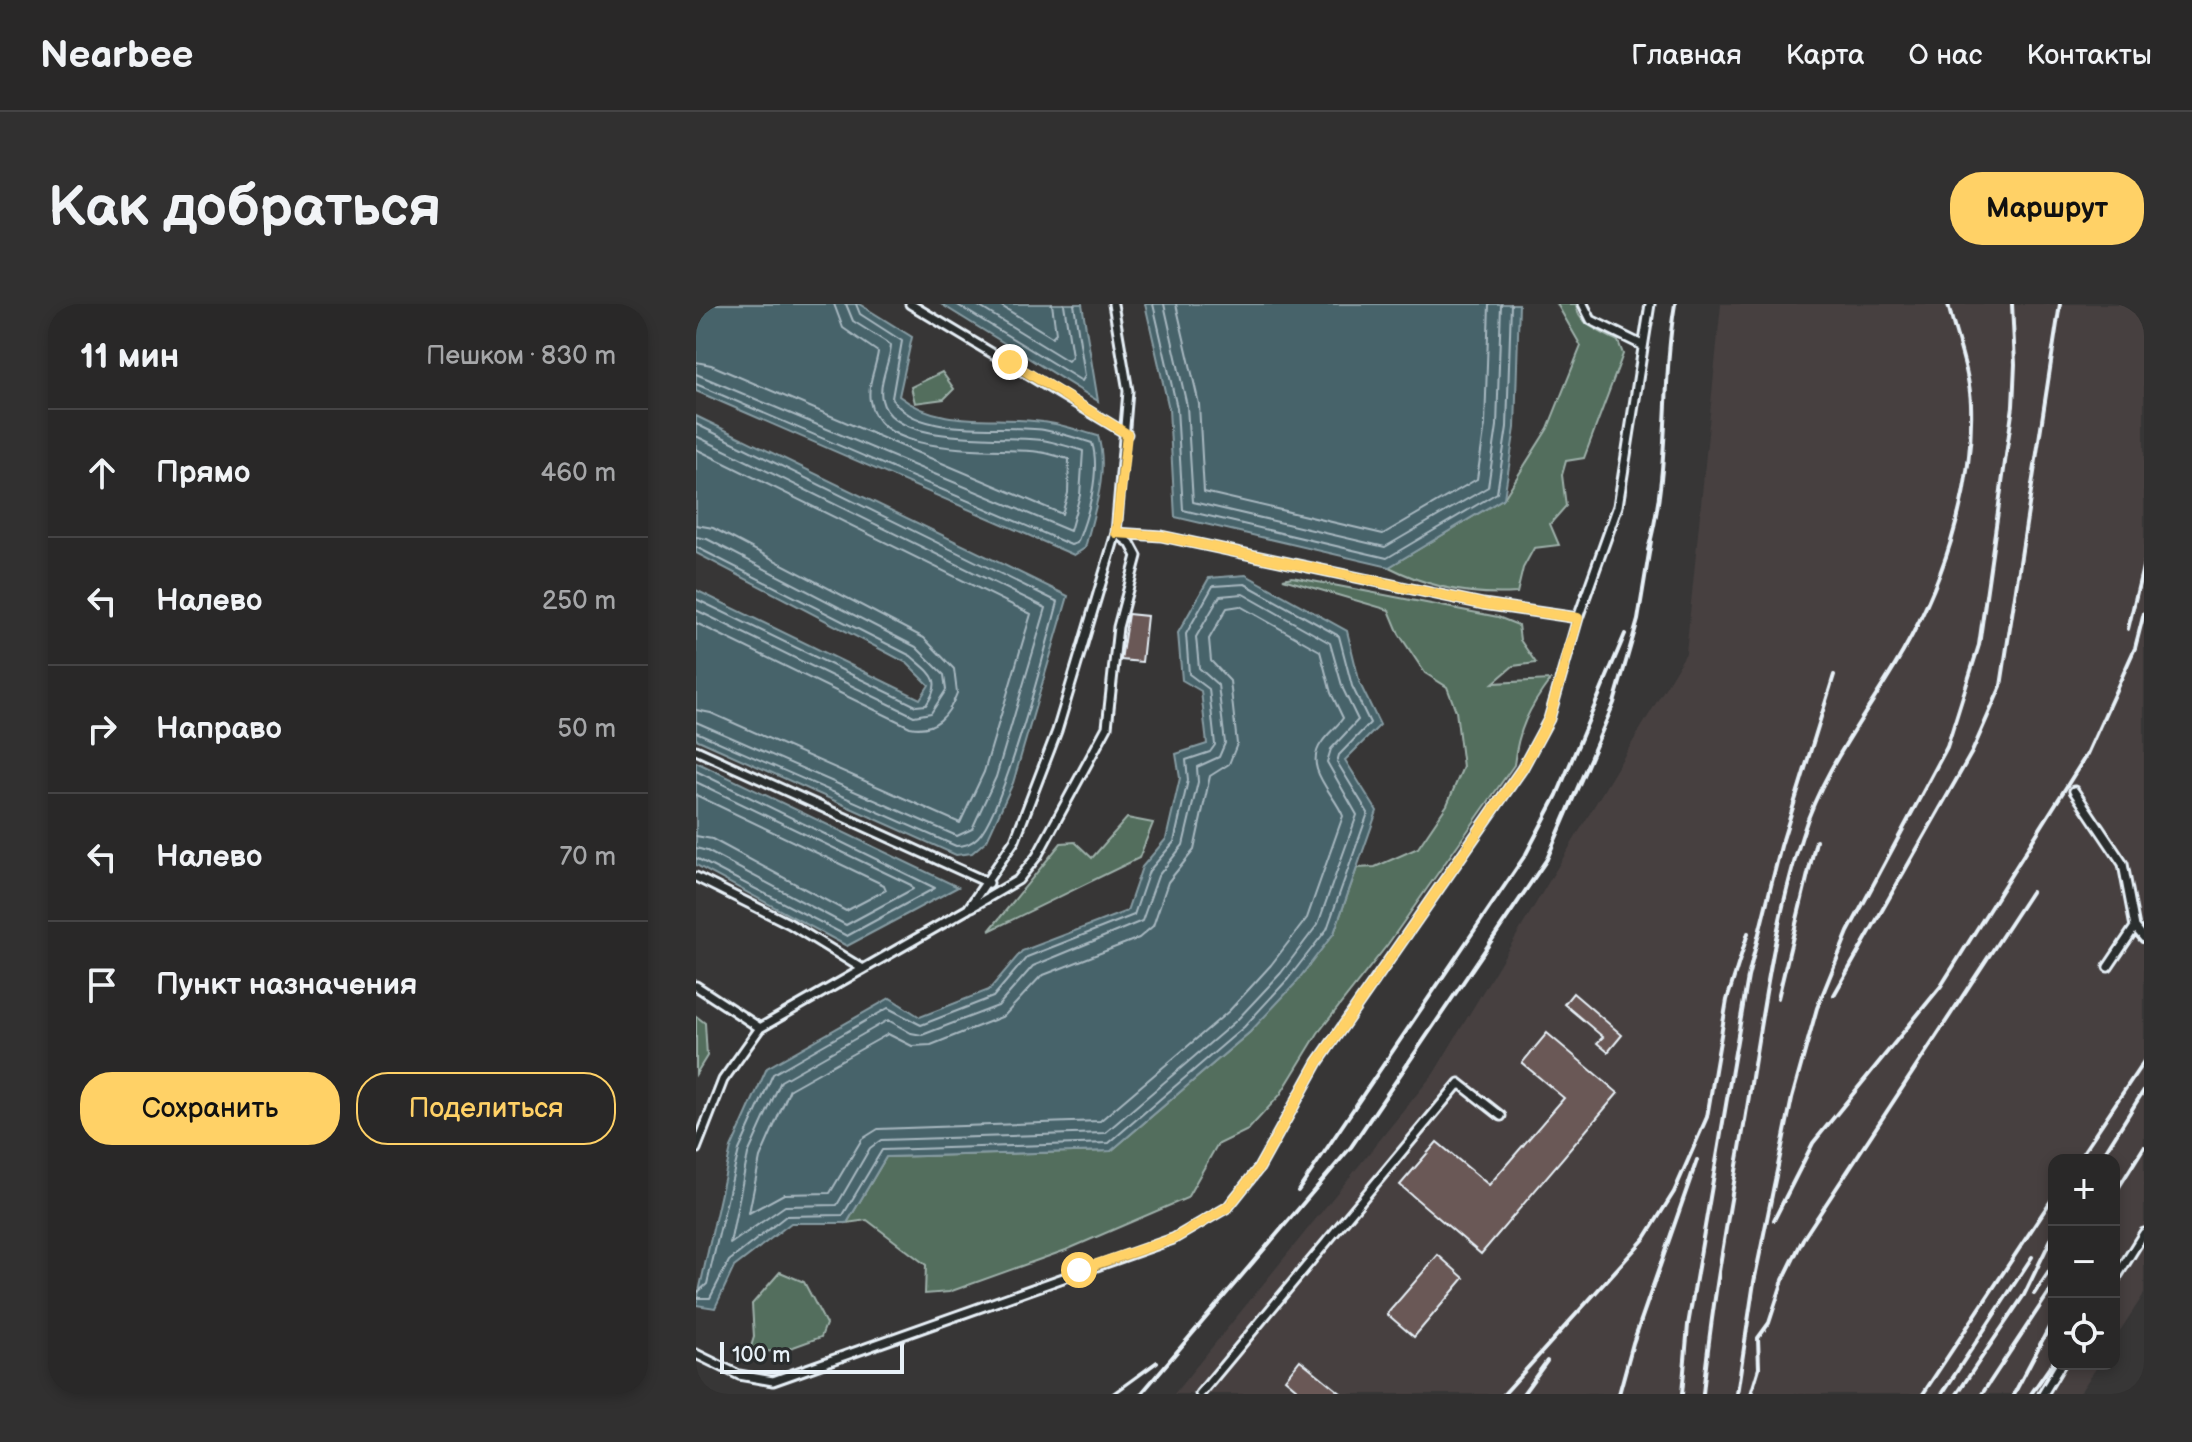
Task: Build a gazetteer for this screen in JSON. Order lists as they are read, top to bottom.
{
  "scale_bar": "100 m",
  "page": {
    "header": "Nearbee",
    "nav": [
      "Главная",
      "Карта",
      "О нас",
      "Контакты"
    ],
    "buttons": [
      "Маршрут",
      ["Сохранить", "Поделиться"]
    ],
    "title": "Как добраться",
    "heading": ["11 мин", "Пешком · 830 m"],
    "list": [
      ["Прямо", "460 m"],
      ["Налево", "250 m"],
      ["Направо", "50 m"],
      ["Налево", "70 m"],
      "Пункт назначения"
    ],
    "map_buttons": ["+", "−"],
    "scale": "100 m"
  }
}
